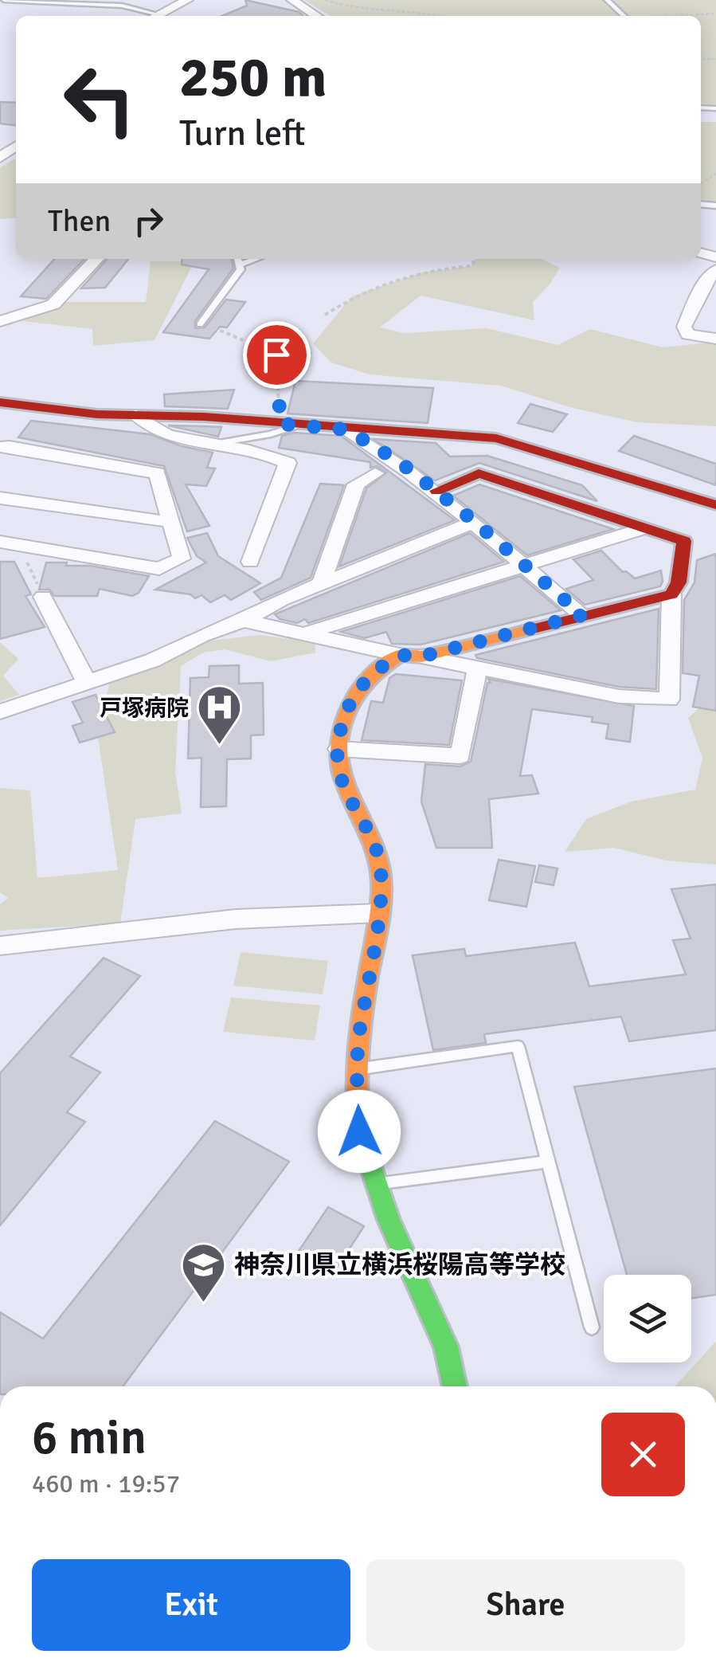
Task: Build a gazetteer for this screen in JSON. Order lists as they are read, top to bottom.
{
  "places": {
    "hospital": ["戸塚病院"],
    "school or university": ["神奈川県立横浜桜陽高等学校"]
  },
  "page": {
    "turn": ["250 m", "Turn left"],
    "then": "Then",
    "heading": ["6 min", "460 m · 19:57"],
    "buttons": ["Exit", "Share"]
  }
}
